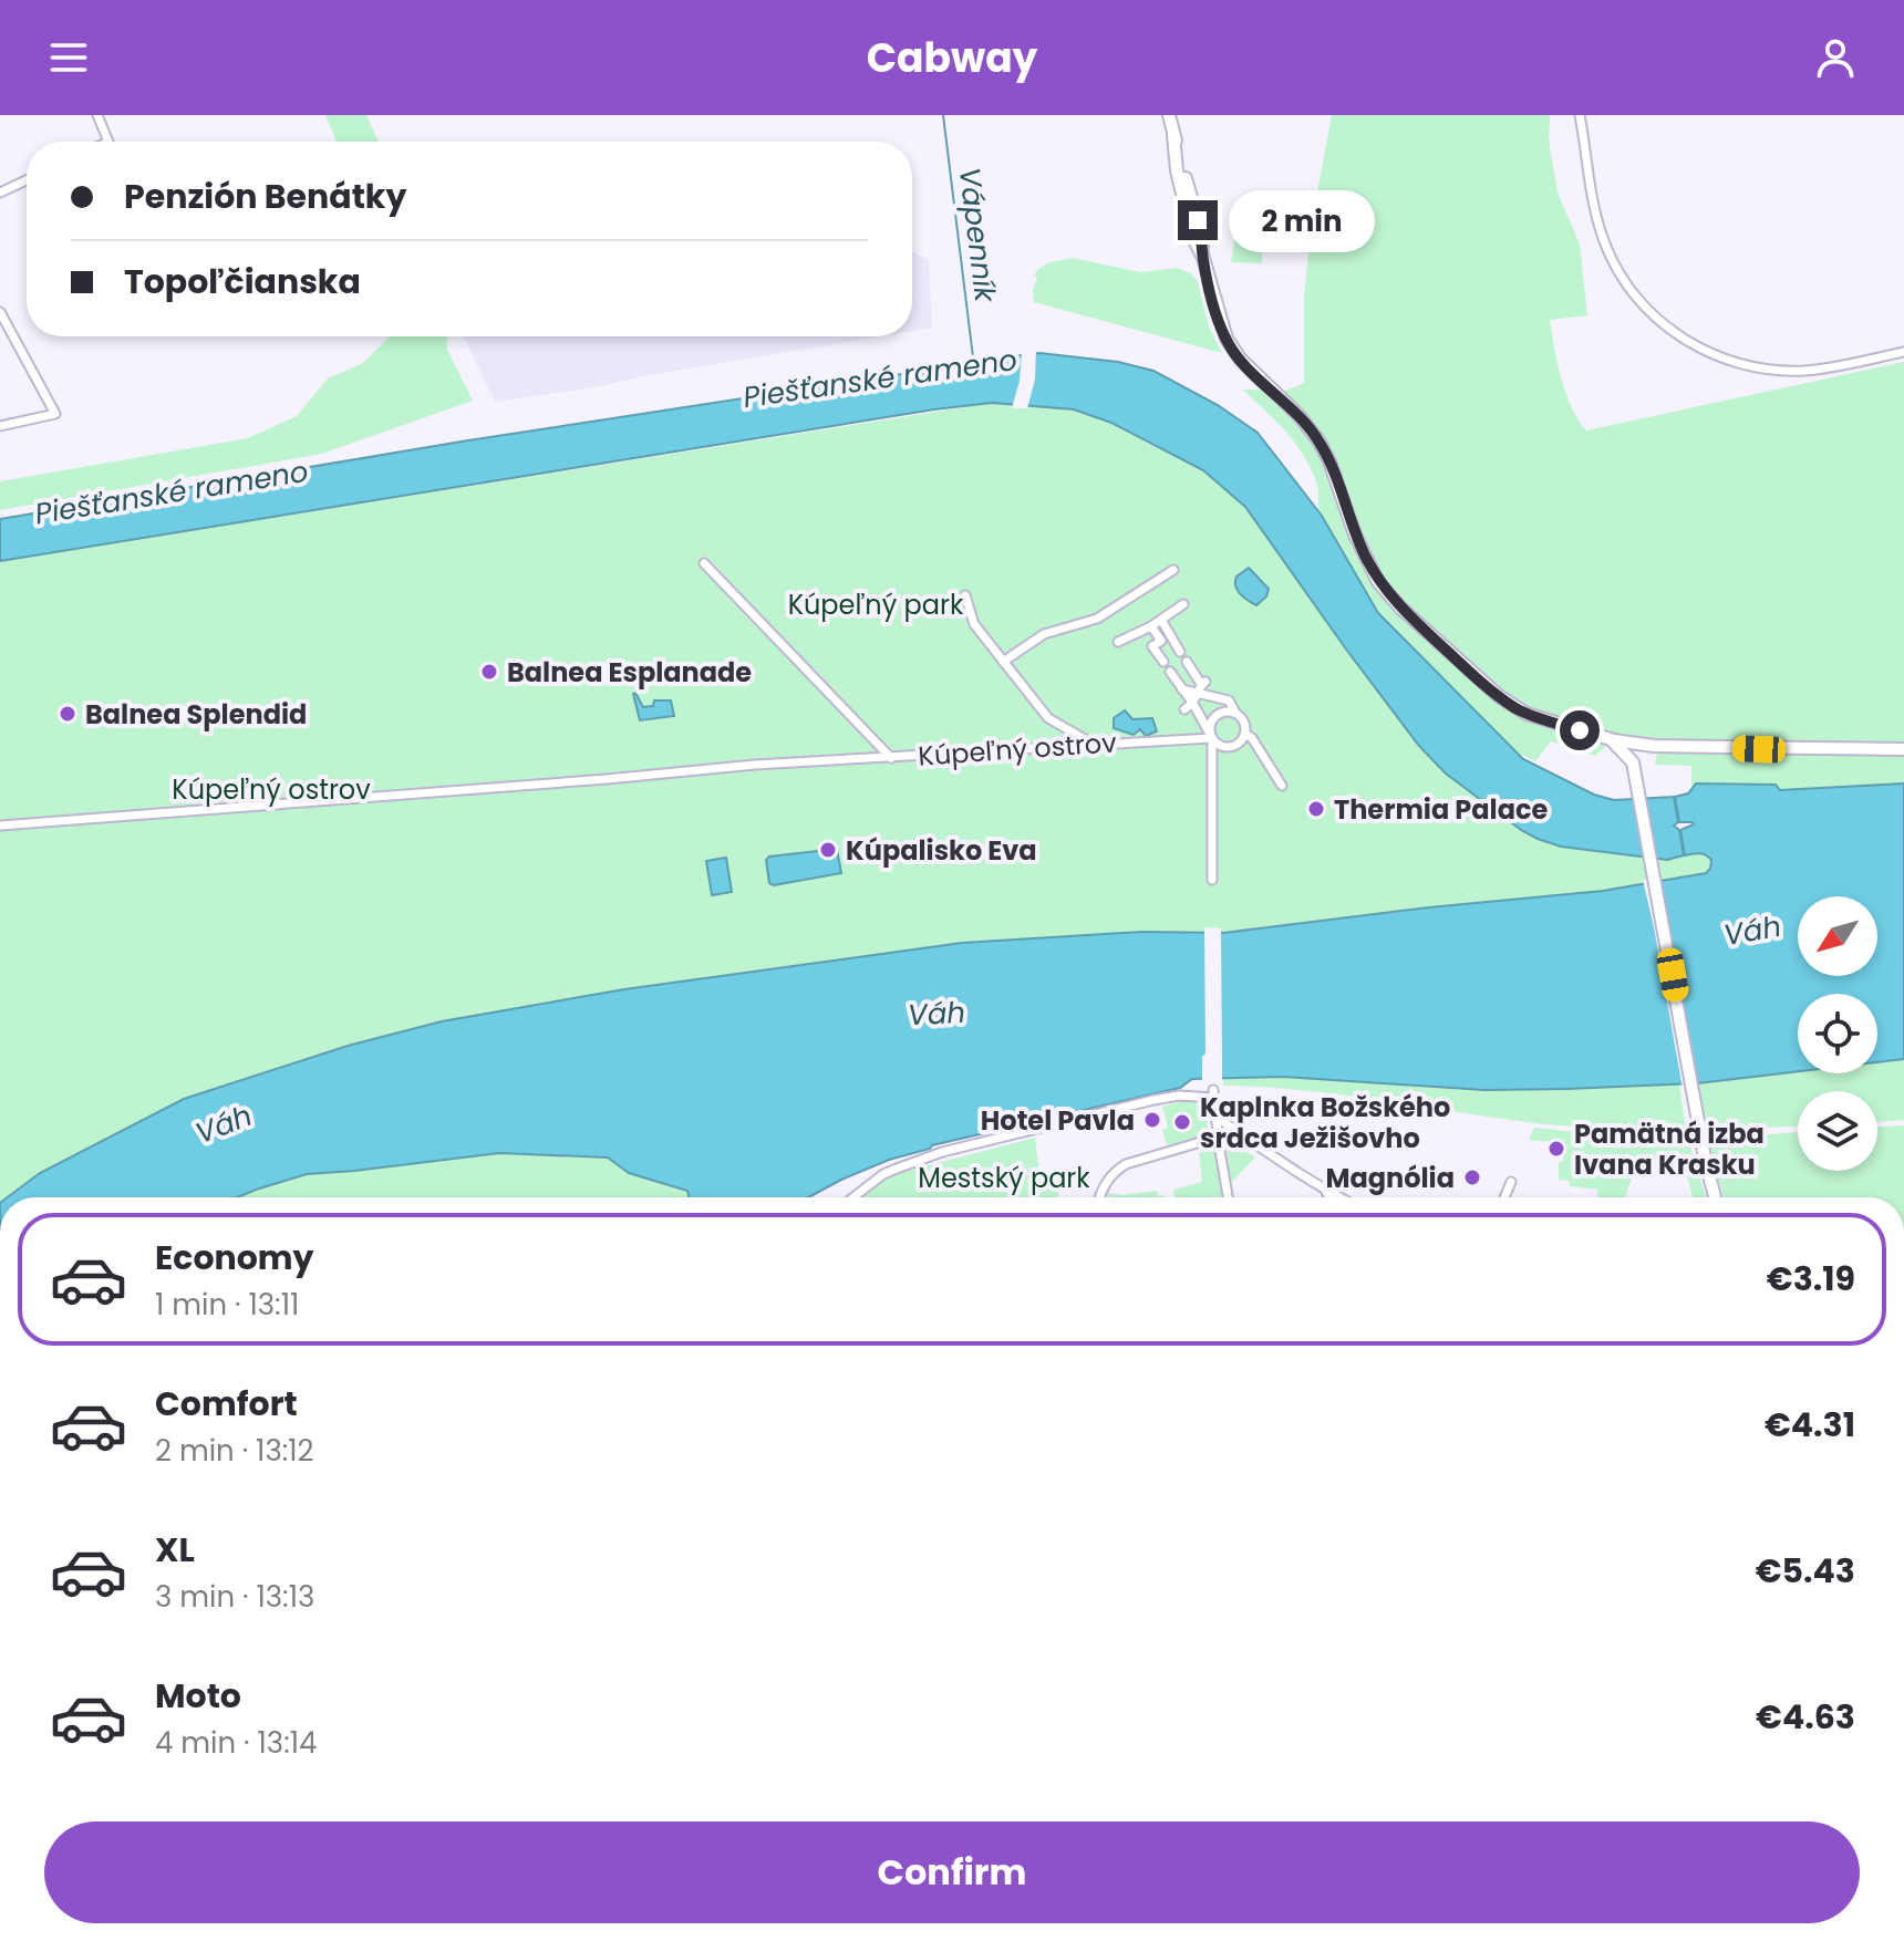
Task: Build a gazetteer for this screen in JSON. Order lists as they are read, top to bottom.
{
  "streets": {
    "street": ["Kúpeľný ostrov"]
  },
  "water": ["Vápenník", "Piešťanské rameno", "Váh"],
  "parks": ["Kúpeľný park", "Kúpeľný ostrov", "Mestský park"],
  "places": [
    "Balnea Esplanade",
    "Balnea Splendid",
    "Thermia Palace",
    "Kúpalisko Eva",
    "Hotel Pavla",
    "Kaplnka Božského srdca Ježišovho",
    "Pamätná izba Ivana Krasku",
    "Magnólia"
  ],
  "north": "bottom left",
  "page": {
    "header": "Cabway",
    "banner": ["Penzión Benátky", "Topoľčianska"],
    "bubble": "2 min",
    "list": [
      {
        "name": "Economy",
        "note": "1 min · 13:11",
        "value": "€3.19"
      },
      {
        "name": "Comfort",
        "note": "2 min · 13:12",
        "value": "€4.31"
      },
      {
        "name": "XL",
        "note": "3 min · 13:13",
        "value": "€5.43"
      },
      {
        "name": "Moto",
        "note": "4 min · 13:14",
        "value": "€4.63"
      }
    ],
    "buttons": "Confirm"
  }
}
